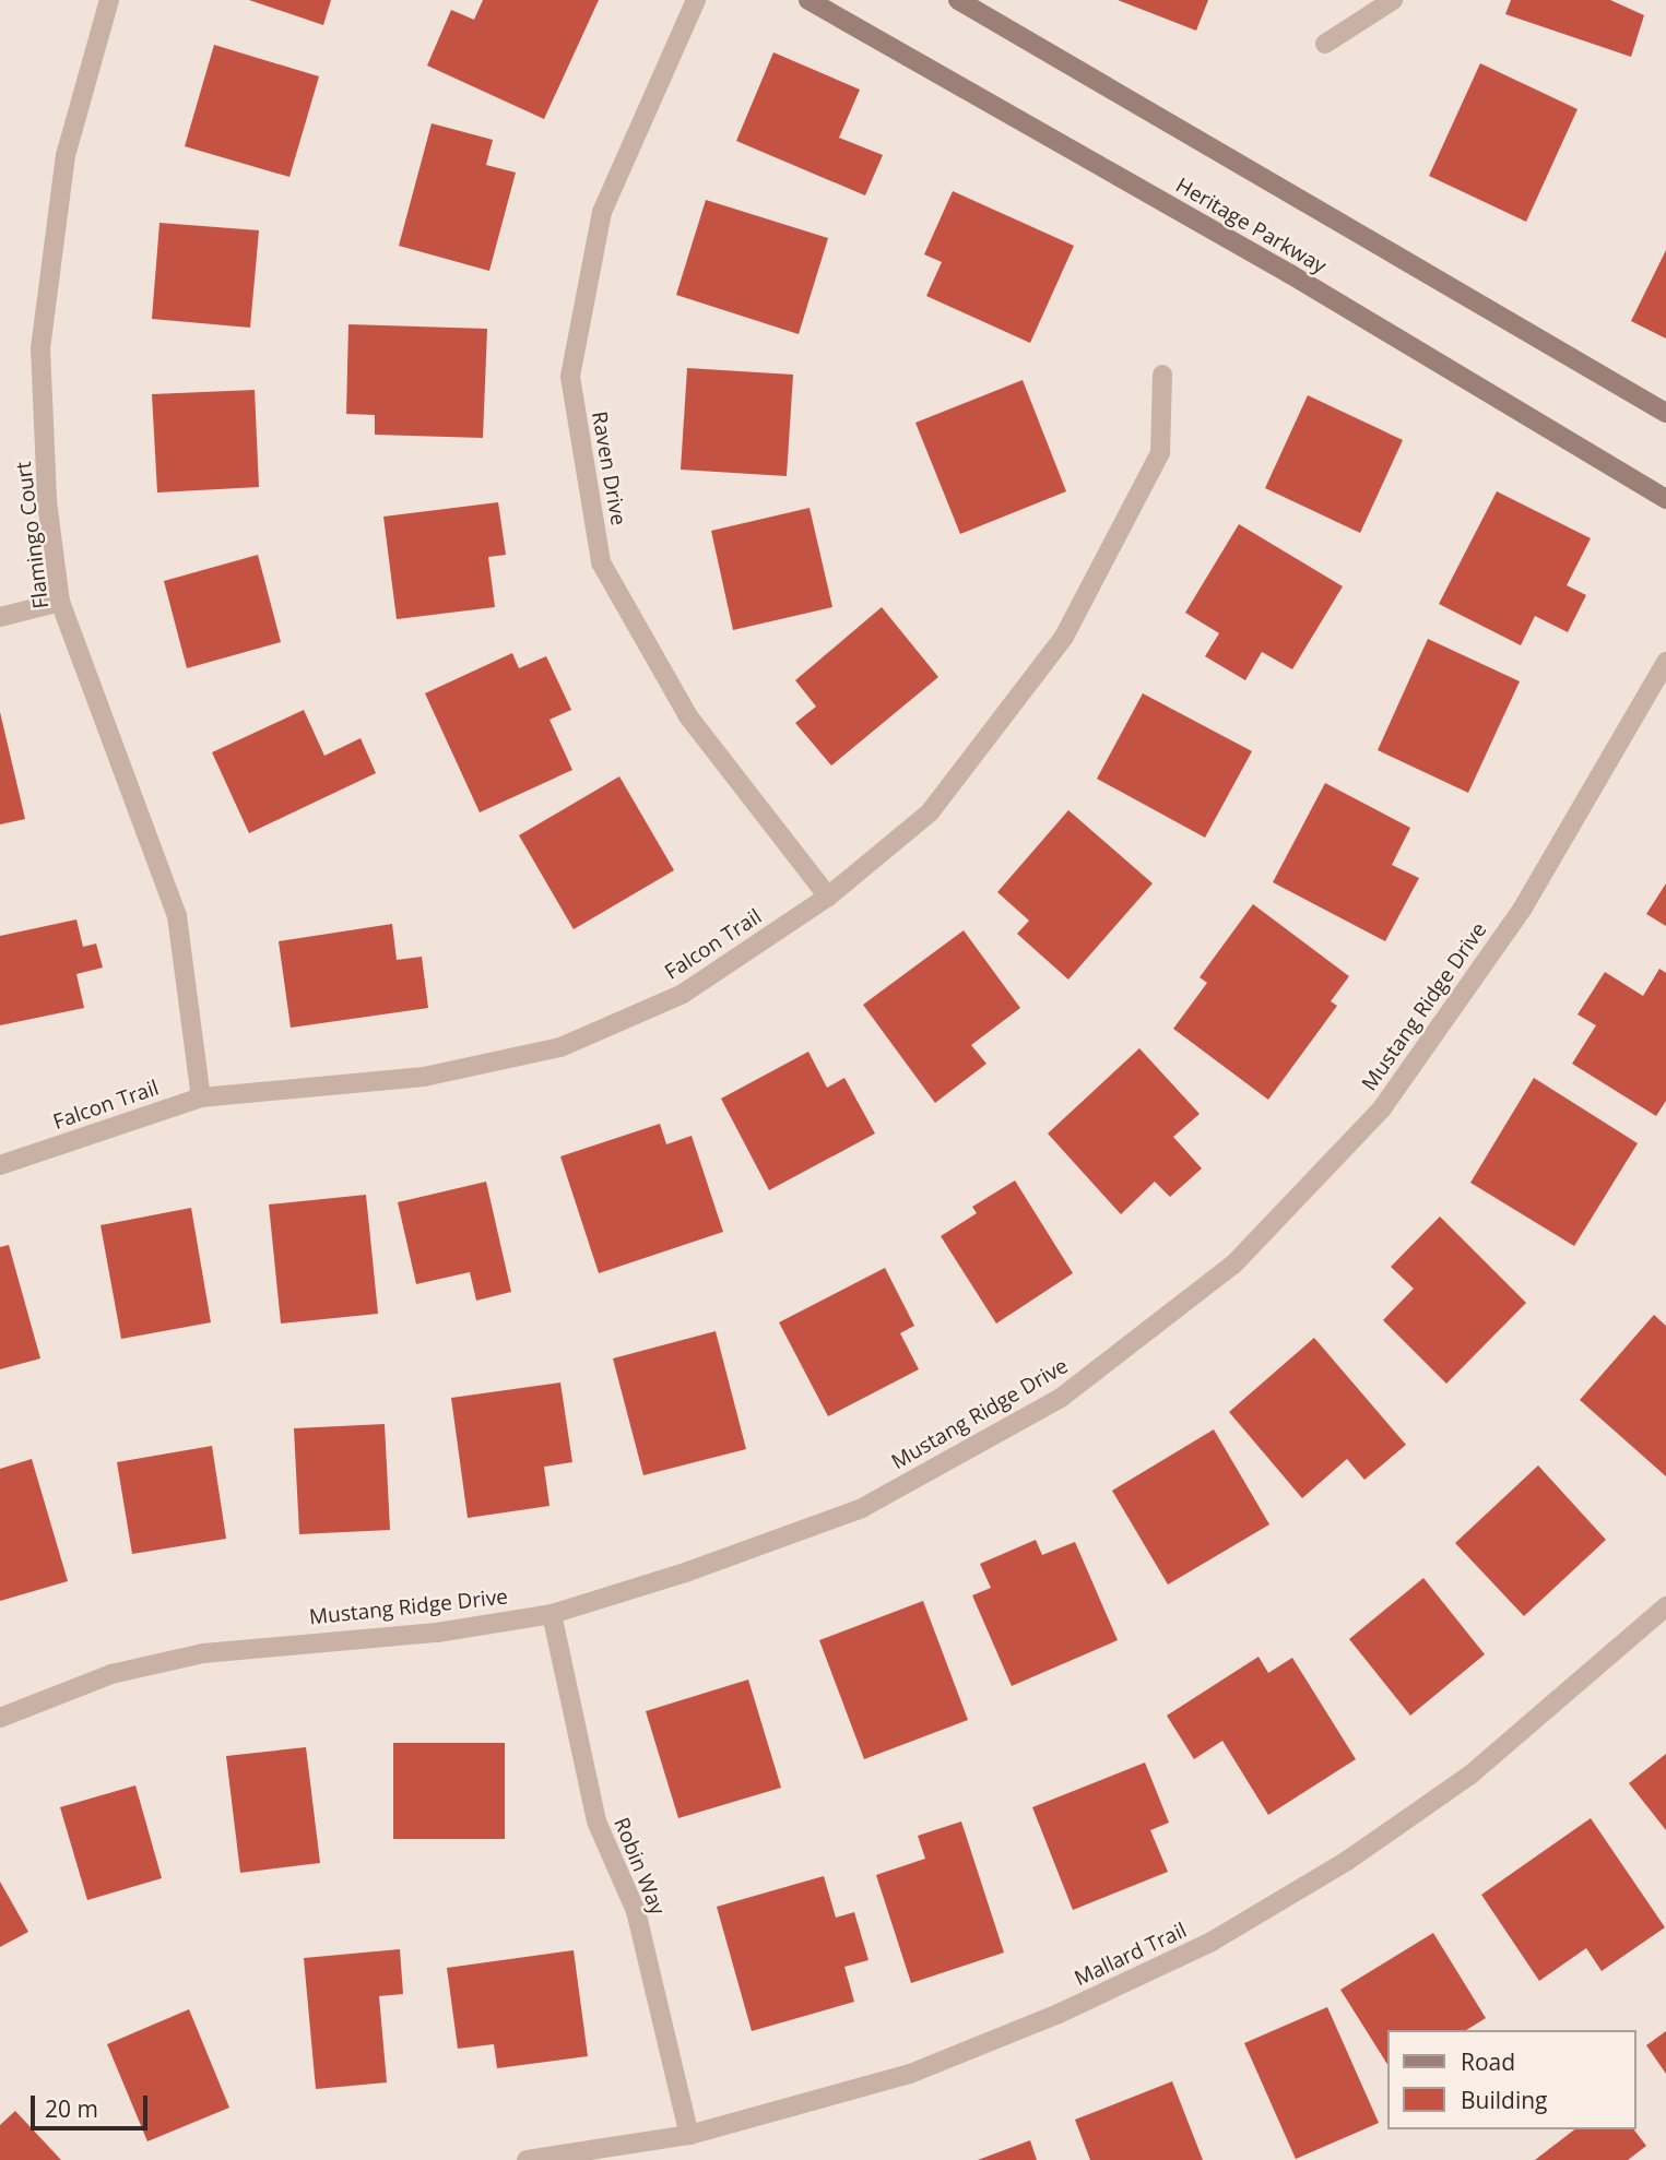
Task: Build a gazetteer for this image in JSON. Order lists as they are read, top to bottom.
{
  "streets": {
    "main road": ["Heritage Parkway"],
    "street": [
      "Raven Drive",
      "Flamingo Court",
      "Falcon Trail",
      "Mustang Ridge Drive",
      "Robin Way",
      "Mallard Trail"
    ]
  },
  "crossings": [
    ["Raven Drive", "Falcon Trail"],
    ["Flamingo Court", "Falcon Trail"],
    ["Mustang Ridge Drive", "Robin Way"],
    ["Robin Way", "Mallard Trail"]
  ],
  "legend": ["Road", "Building"],
  "scale_bar": "20 m"
}
